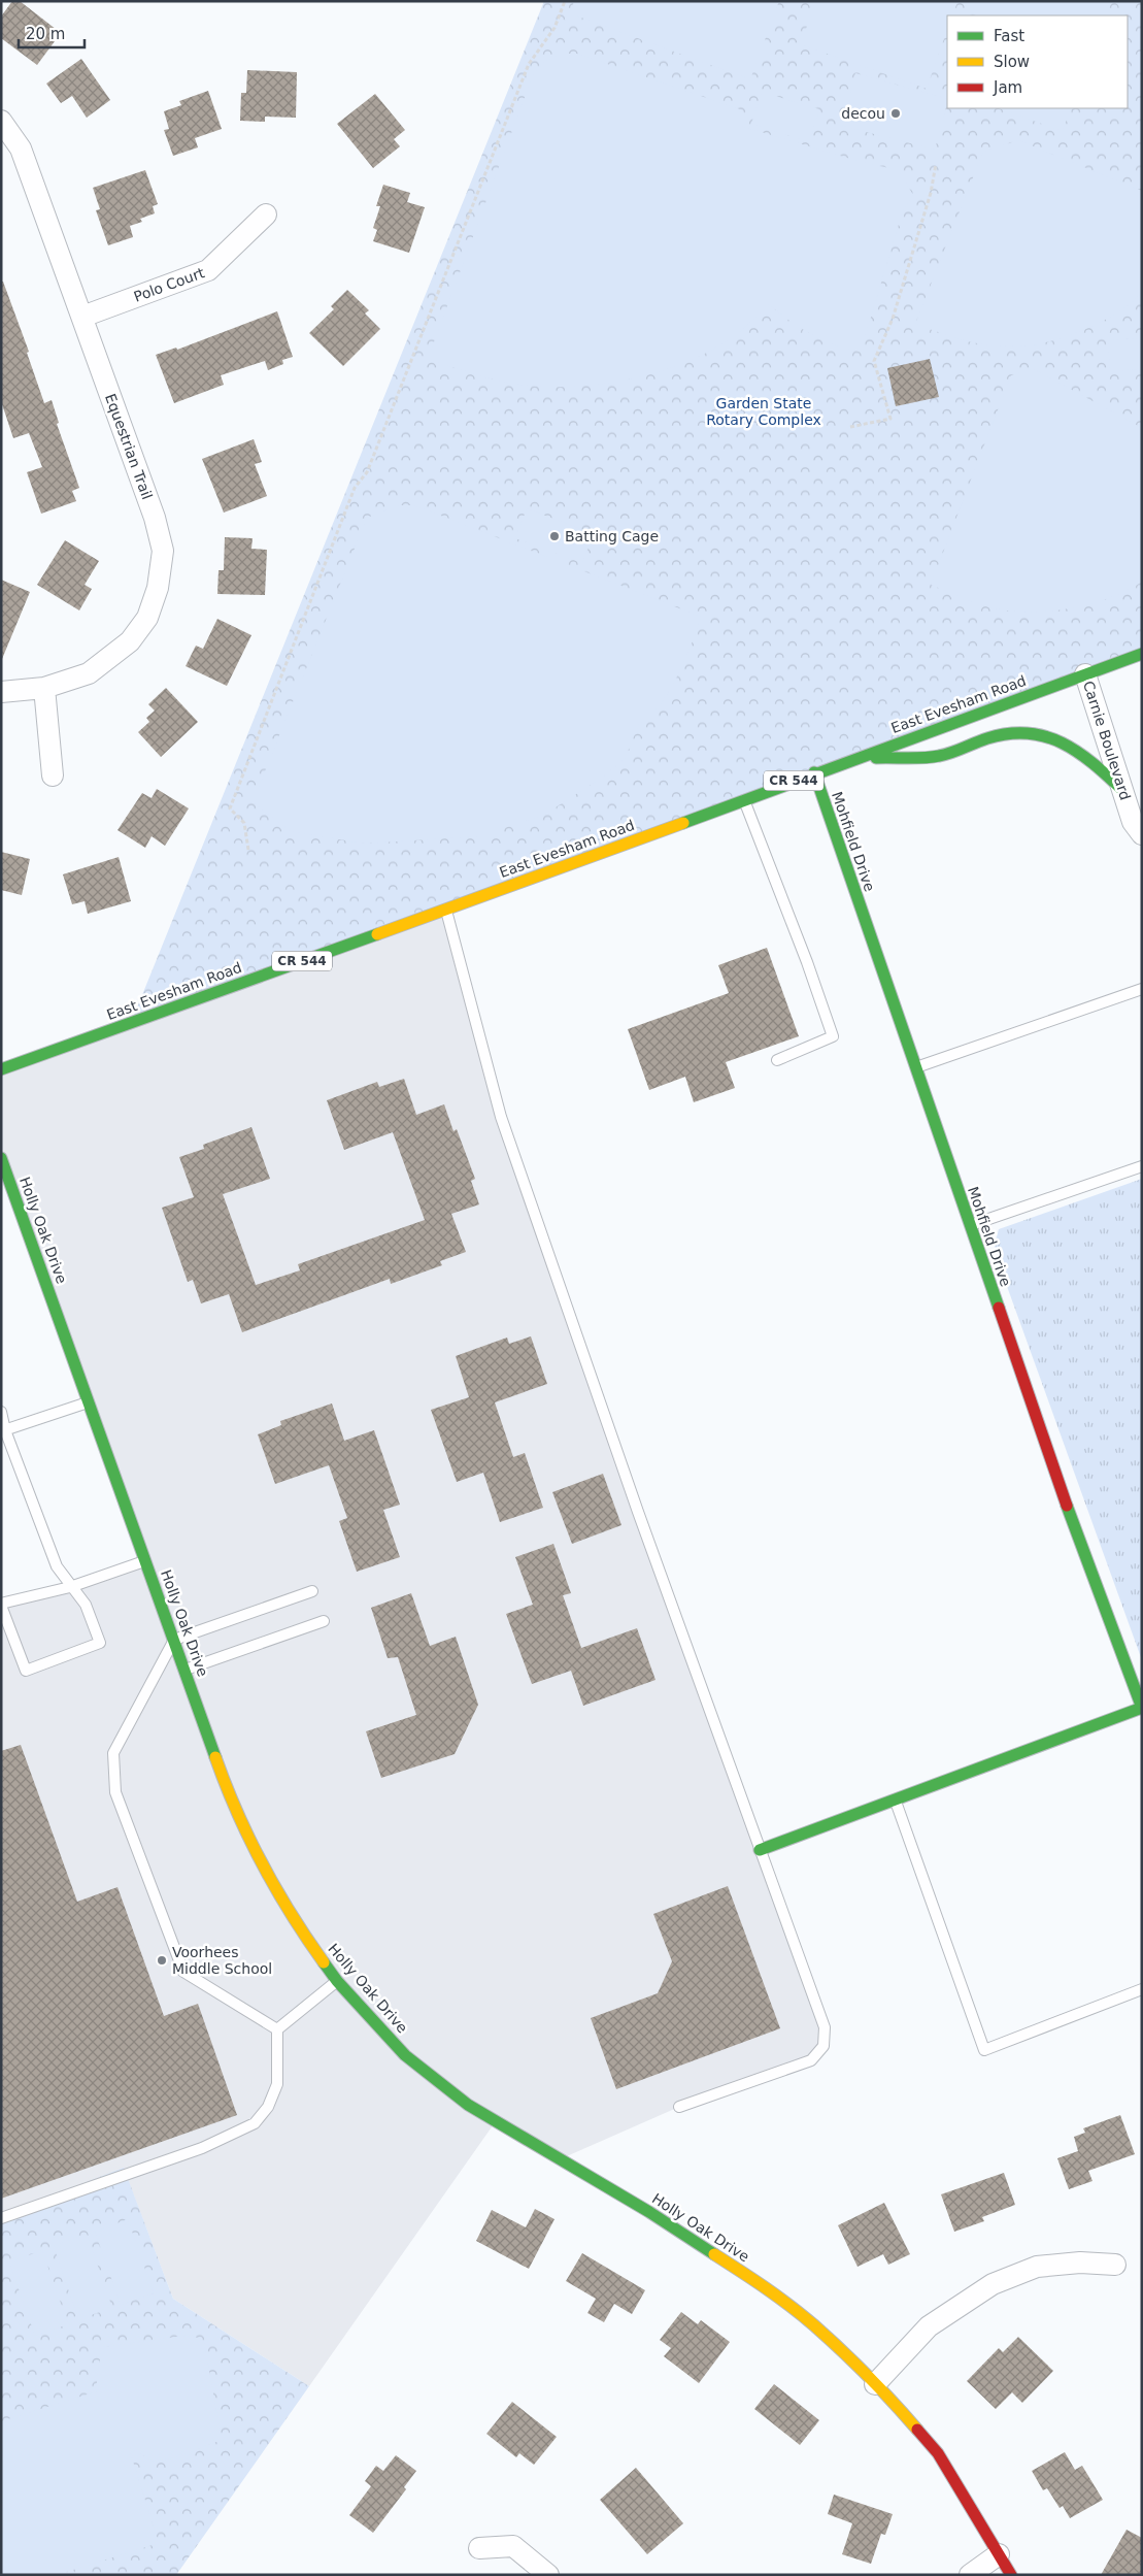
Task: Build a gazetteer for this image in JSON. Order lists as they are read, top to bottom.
{
  "streets": {
    "street": [
      "Polo Court",
      "Equestrian Trail",
      "East Evesham Road",
      "Carnie Boulevard",
      "CR 544",
      "Mohfield Drive",
      "Holly Oak Drive"
    ]
  },
  "crossings": [
    ["Polo Court", "Equestrian Trail"],
    ["East Evesham Road", "Carnie Boulevard"],
    ["East Evesham Road", "Mohfield Drive"]
  ],
  "parks": ["Garden State Rotary Complex"],
  "places": ["decou", "Batting Cage", "Voorhees Middle School"],
  "legend": ["Fast", "Slow", "Jam"],
  "scale_bar": "20 m"
}
